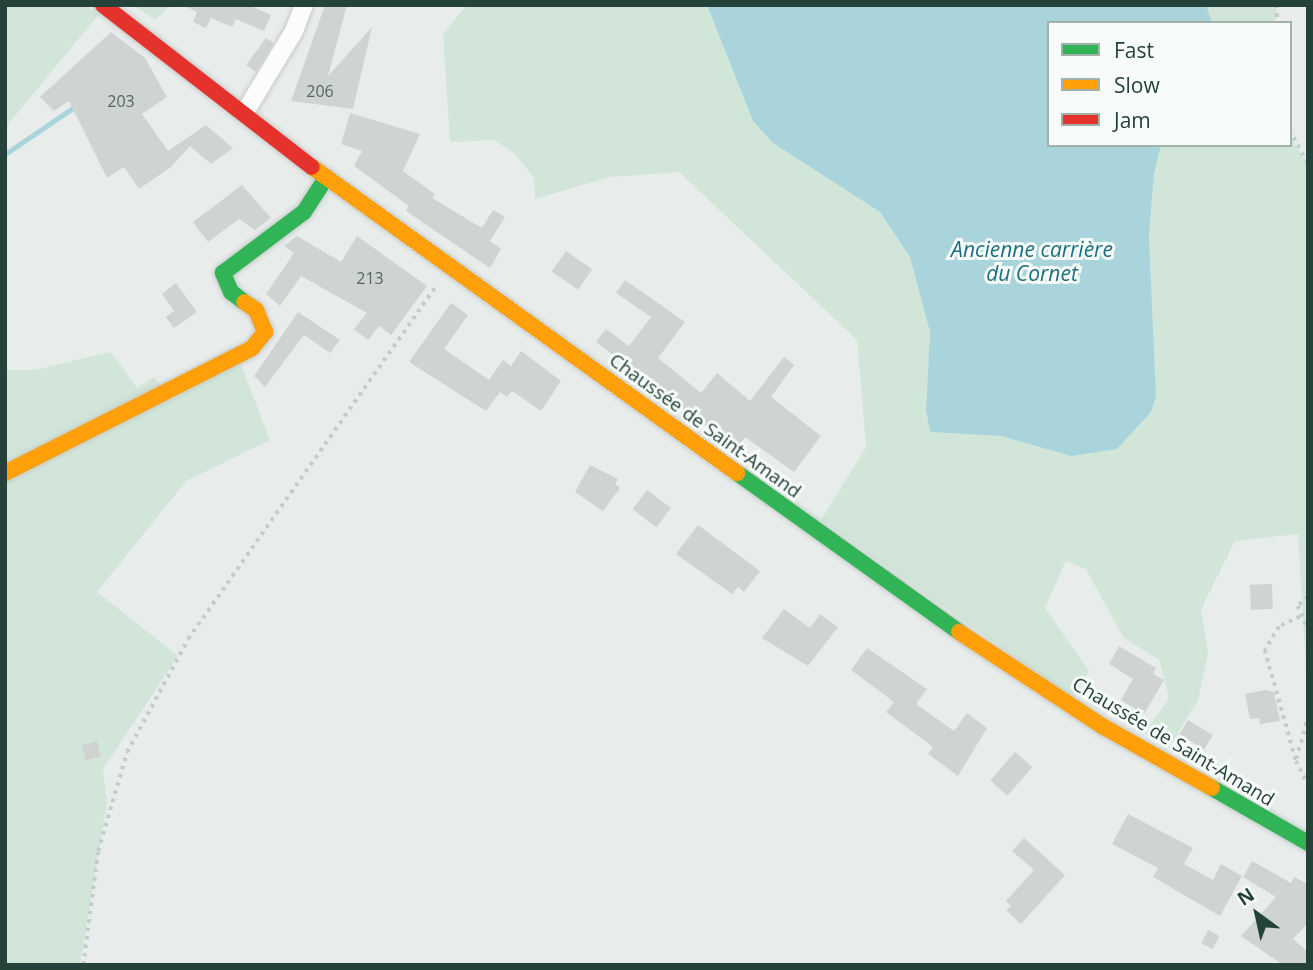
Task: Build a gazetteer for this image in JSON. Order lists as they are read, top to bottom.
{
  "streets": {
    "main road": ["Chaussée de Saint-Amand"]
  },
  "water": ["Ancienne carrière du Cornet"],
  "house_numbers": ["206", "203", "213"],
  "legend": ["Fast", "Slow", "Jam"],
  "north": "top left"
}
